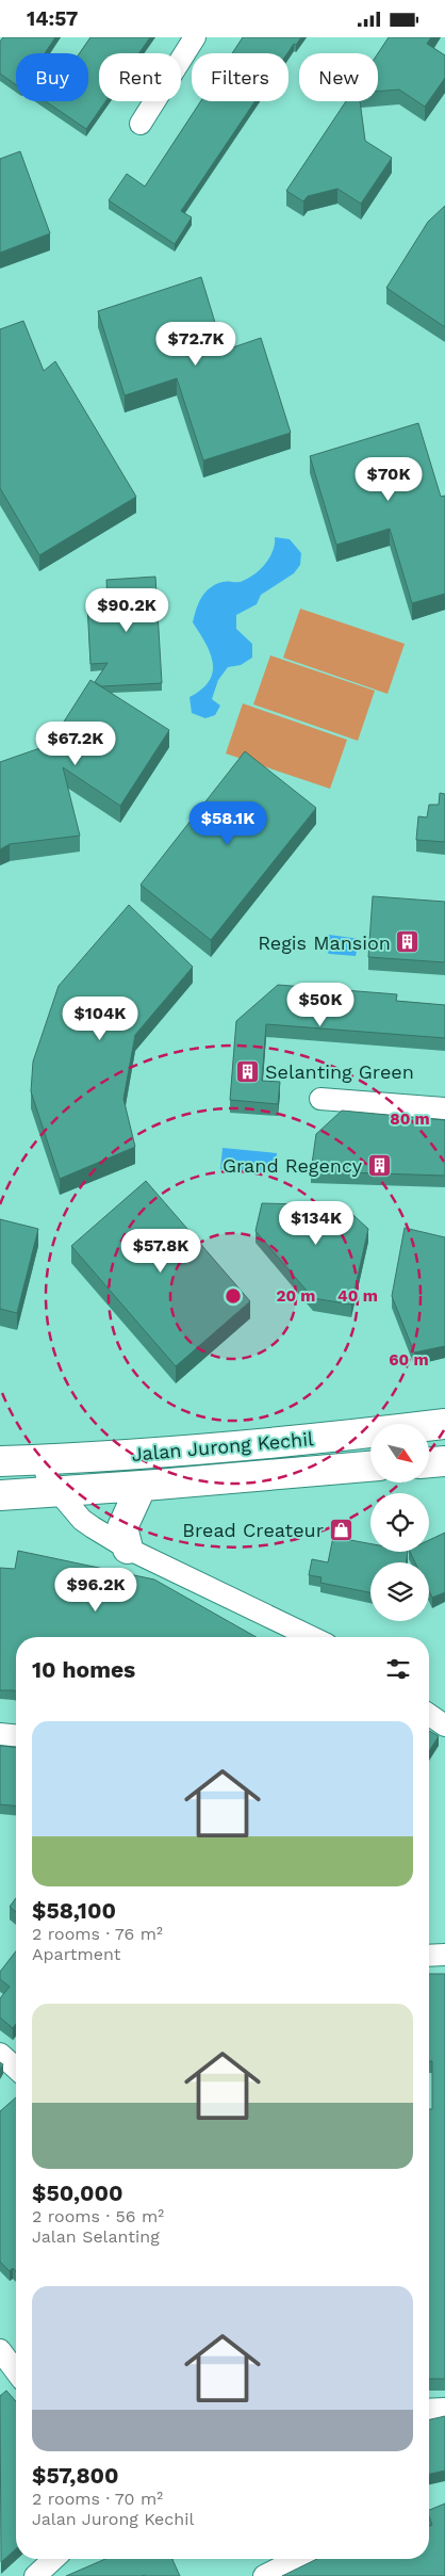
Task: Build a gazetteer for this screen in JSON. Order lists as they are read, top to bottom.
{
  "streets": {
    "main road": ["Jalan Jurong Kechil"]
  },
  "places": {
    "building": ["Regis Mansion", "Selanting Green", "Grand Regency"],
    "shop": ["Bread Createur"]
  },
  "north": "bottom right",
  "page": {
    "status": "14:57",
    "chip": [
      "Buy",
      "Rent",
      "Filters",
      "New"
    ],
    "price": [
      "$72.7K",
      "$70K",
      "$90.2K",
      "$67.2K",
      "$58.1K",
      "$50K",
      "$104K",
      "$134K",
      "$57.8K",
      "$96.2K"
    ],
    "heading": "10 homes",
    "list": [
      {
        "name": "$58,100",
        "note": "2 rooms · 76 m² · Apartment"
      },
      {
        "name": "$50,000",
        "note": "2 rooms · 56 m² · Jalan Selanting"
      },
      {
        "name": "$57,800",
        "note": "2 rooms · 70 m² · Jalan Jurong Kechil"
      }
    ]
  },
  "rings": [
    "80 m",
    "20 m",
    "40 m",
    "60 m"
  ]
}
